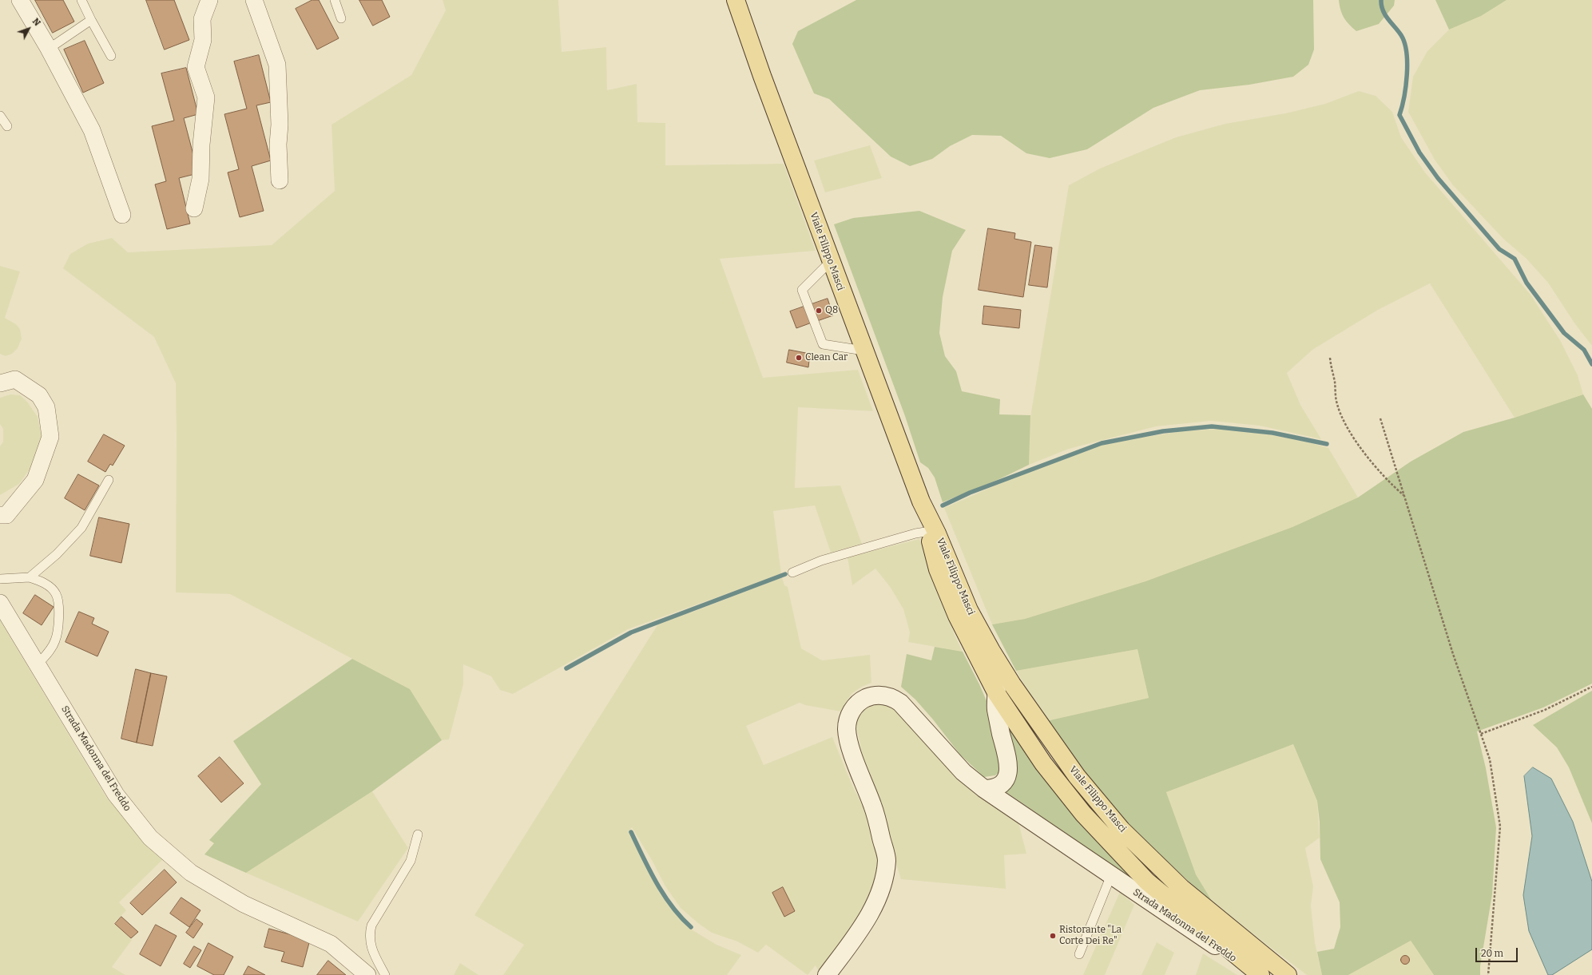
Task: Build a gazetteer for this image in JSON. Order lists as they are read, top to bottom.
{
  "streets": {
    "main road": ["Viale Filippo Masci", "Strada Madonna del Freddo"]
  },
  "crossings": [
    ["Viale Filippo Masci", "Strada Madonna del Freddo"]
  ],
  "places": ["Q8", "Clean Car", "Ristorante \"La Corte Dei Re\""],
  "scale_bar": "20 m",
  "north": "top right"
}
